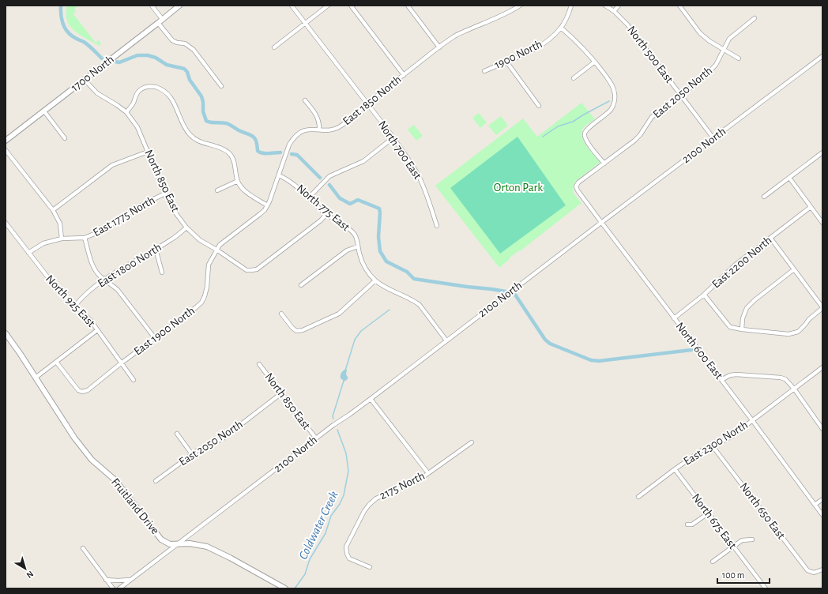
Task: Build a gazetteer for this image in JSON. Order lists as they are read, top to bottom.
{
  "streets": {
    "street": [
      "1900 North",
      "North 500 East",
      "1700 North",
      "East 2050 North",
      "East 1850 North",
      "2100 North",
      "North 700 East",
      "North 850 East",
      "North 775 East",
      "East 1775 North",
      "East 2200 North",
      "East 1800 North",
      "North 925 East",
      "East 1900 North",
      "North 600 East",
      "East 2300 North",
      "2175 North",
      "Fruitland Drive",
      "North 650 East",
      "North 675 East"
    ]
  },
  "crossings": [
    ["North 500 East", "East 2050 North"],
    ["North 500 East", "2100 North"],
    ["1700 North", "North 850 East"],
    ["East 2050 North", "North 850 East"],
    ["East 2050 North", "North 600 East"],
    ["East 1850 North", "North 700 East"],
    ["East 1850 North", "North 850 East"],
    ["East 1850 North", "North 775 East"],
    ["East 1850 North", "East 1900 North"],
    ["2100 North", "North 850 East"],
    ["2100 North", "North 775 East"],
    ["2100 North", "North 600 East"],
    ["2100 North", "Fruitland Drive"],
    ["North 850 East", "North 775 East"],
    ["North 850 East", "East 1775 North"],
    ["North 850 East", "East 1800 North"],
    ["North 850 East", "East 1900 North"],
    ["East 1775 North", "North 925 East"],
    ["East 2200 North", "North 600 East"],
    ["East 1800 North", "North 925 East"],
    ["North 925 East", "East 1900 North"],
    ["North 600 East", "East 2300 North"],
    ["East 2300 North", "North 650 East"],
    ["East 2300 North", "North 675 East"]
  ],
  "water": ["Coldwater Creek"],
  "parks": ["Orton Park"],
  "scale_bar": "100 m",
  "north": "bottom right"
}
